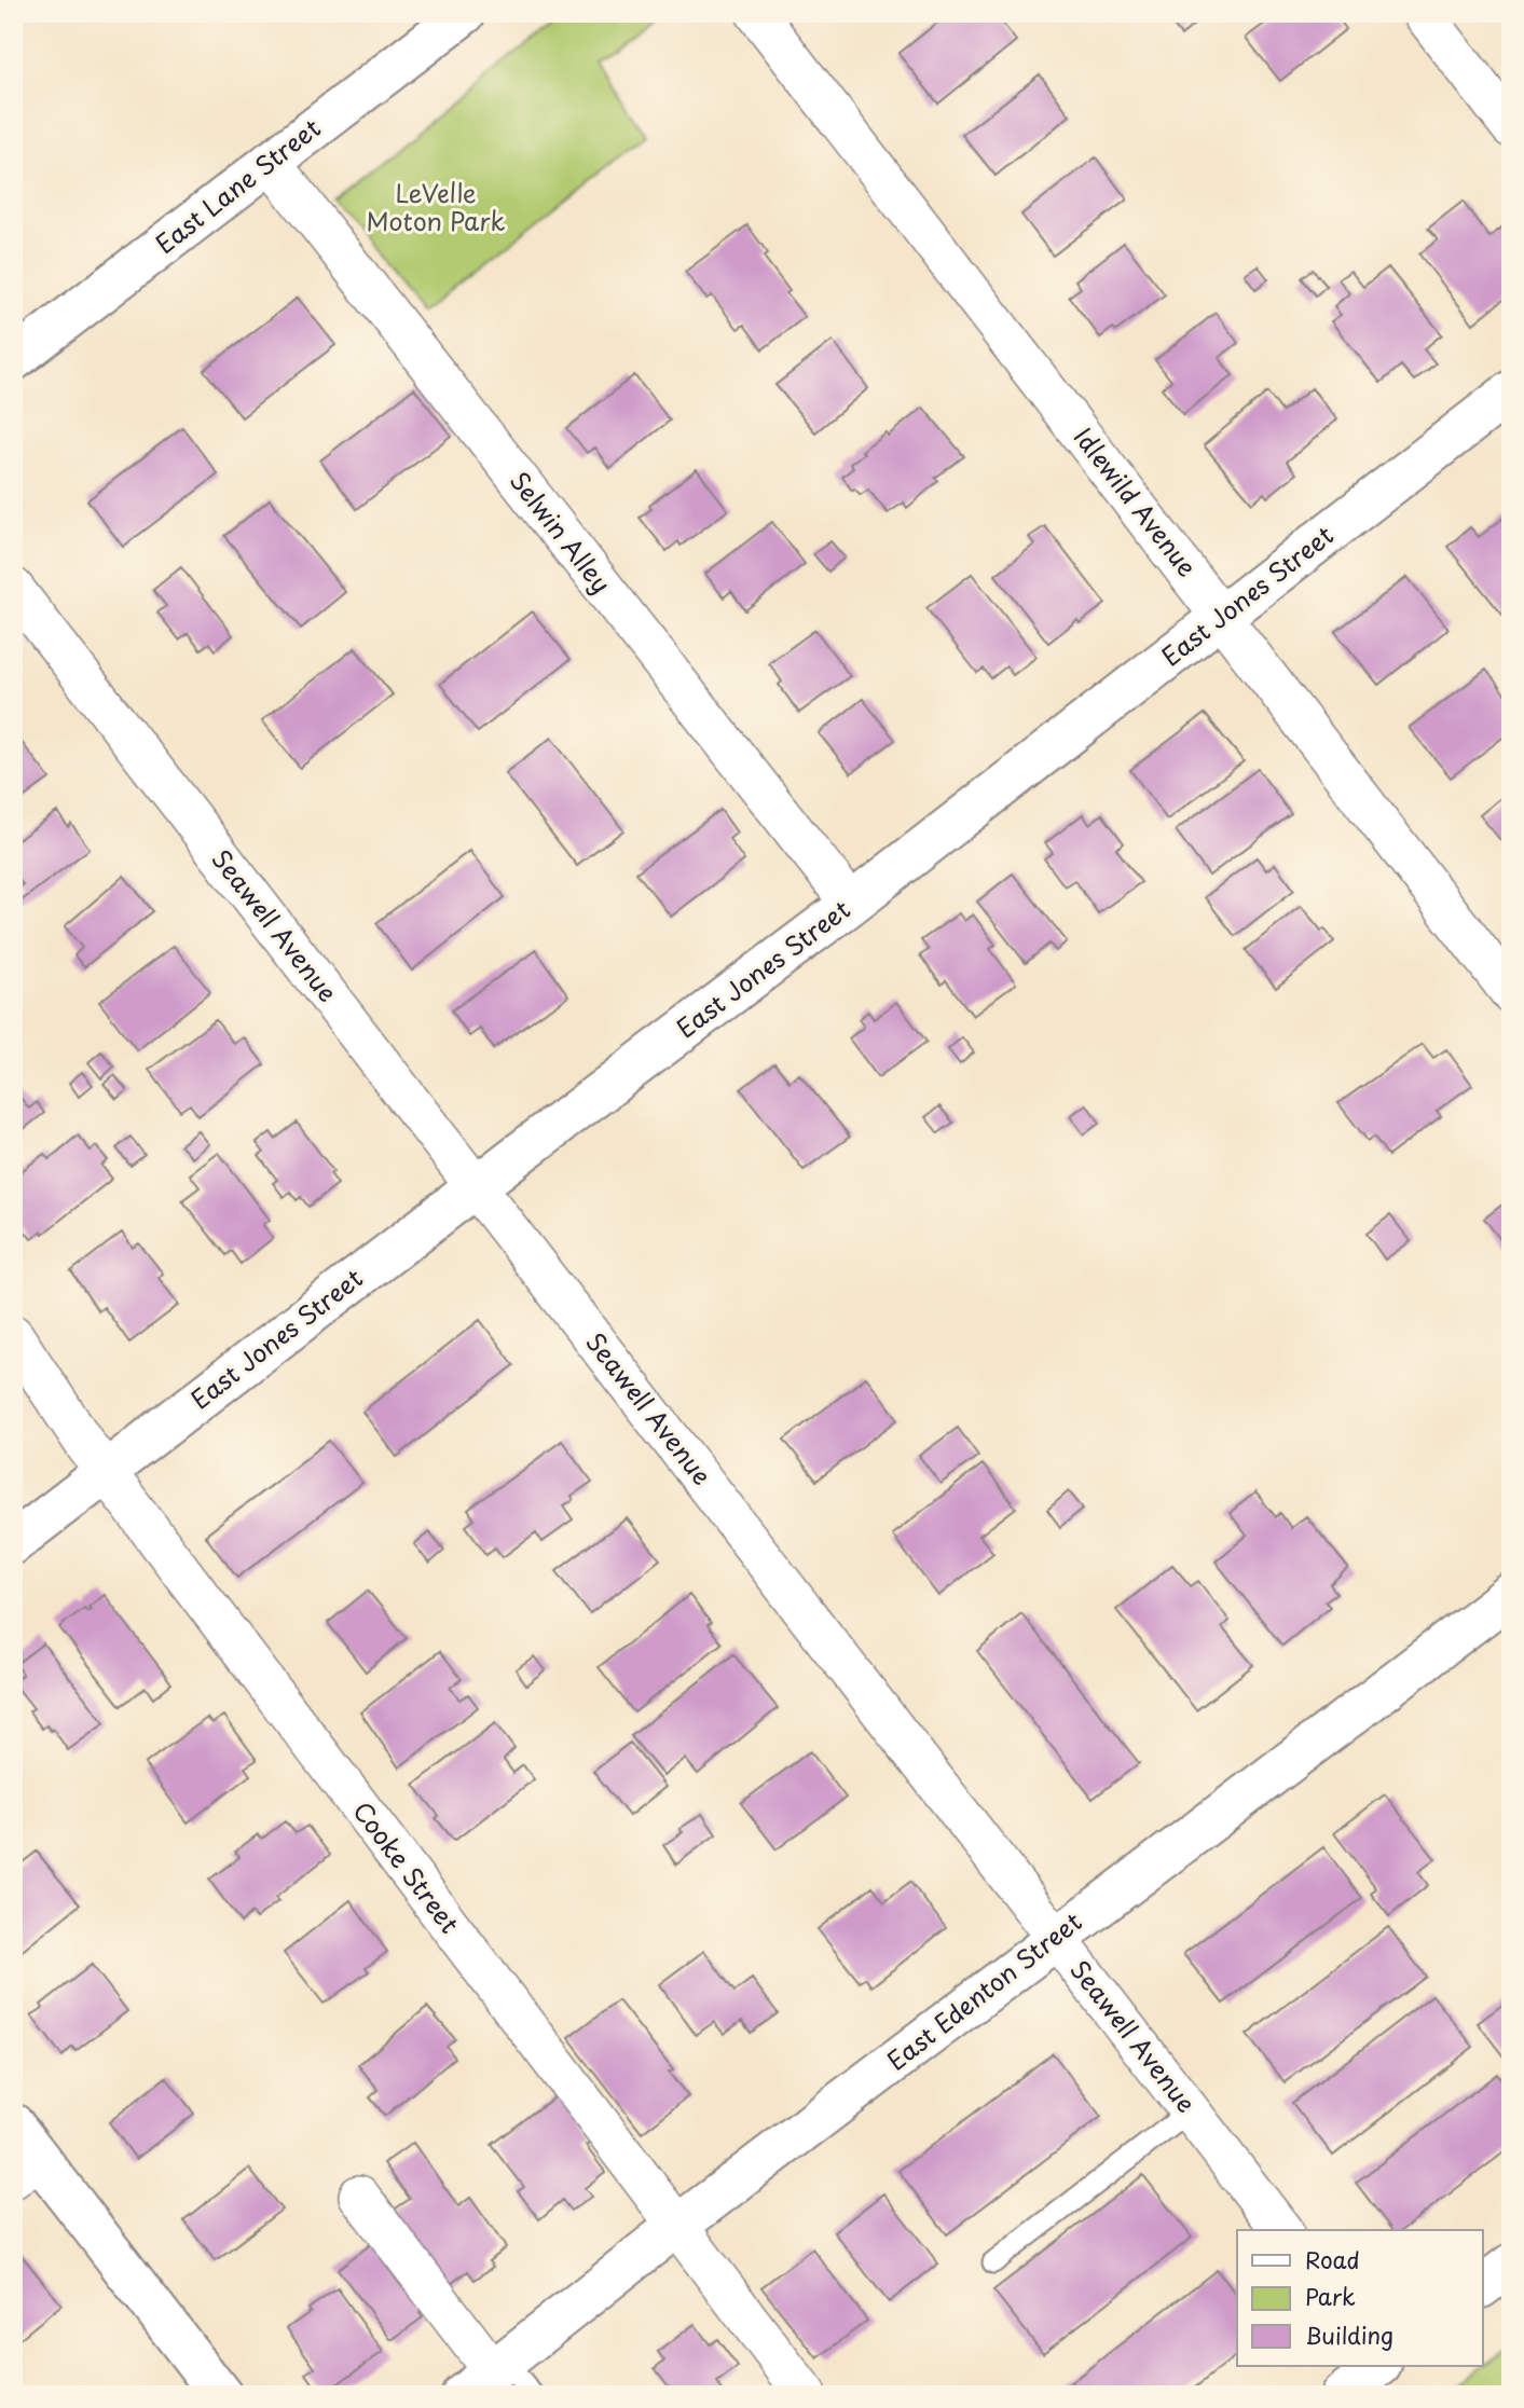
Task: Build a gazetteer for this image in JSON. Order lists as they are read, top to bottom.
{
  "streets": {
    "street": [
      "East Lane Street",
      "Idlewild Avenue",
      "Selwin Alley",
      "East Jones Street",
      "Seawell Avenue",
      "Cooke Street",
      "East Edenton Street"
    ]
  },
  "crossings": [
    ["East Lane Street", "Selwin Alley"],
    ["Idlewild Avenue", "East Jones Street"],
    ["Selwin Alley", "East Jones Street"],
    ["East Jones Street", "Seawell Avenue"],
    ["East Jones Street", "Cooke Street"],
    ["Seawell Avenue", "East Edenton Street"],
    ["Cooke Street", "East Edenton Street"]
  ],
  "parks": ["LeVelle Moton Park"],
  "legend": ["Road", "Park", "Building"]
}
